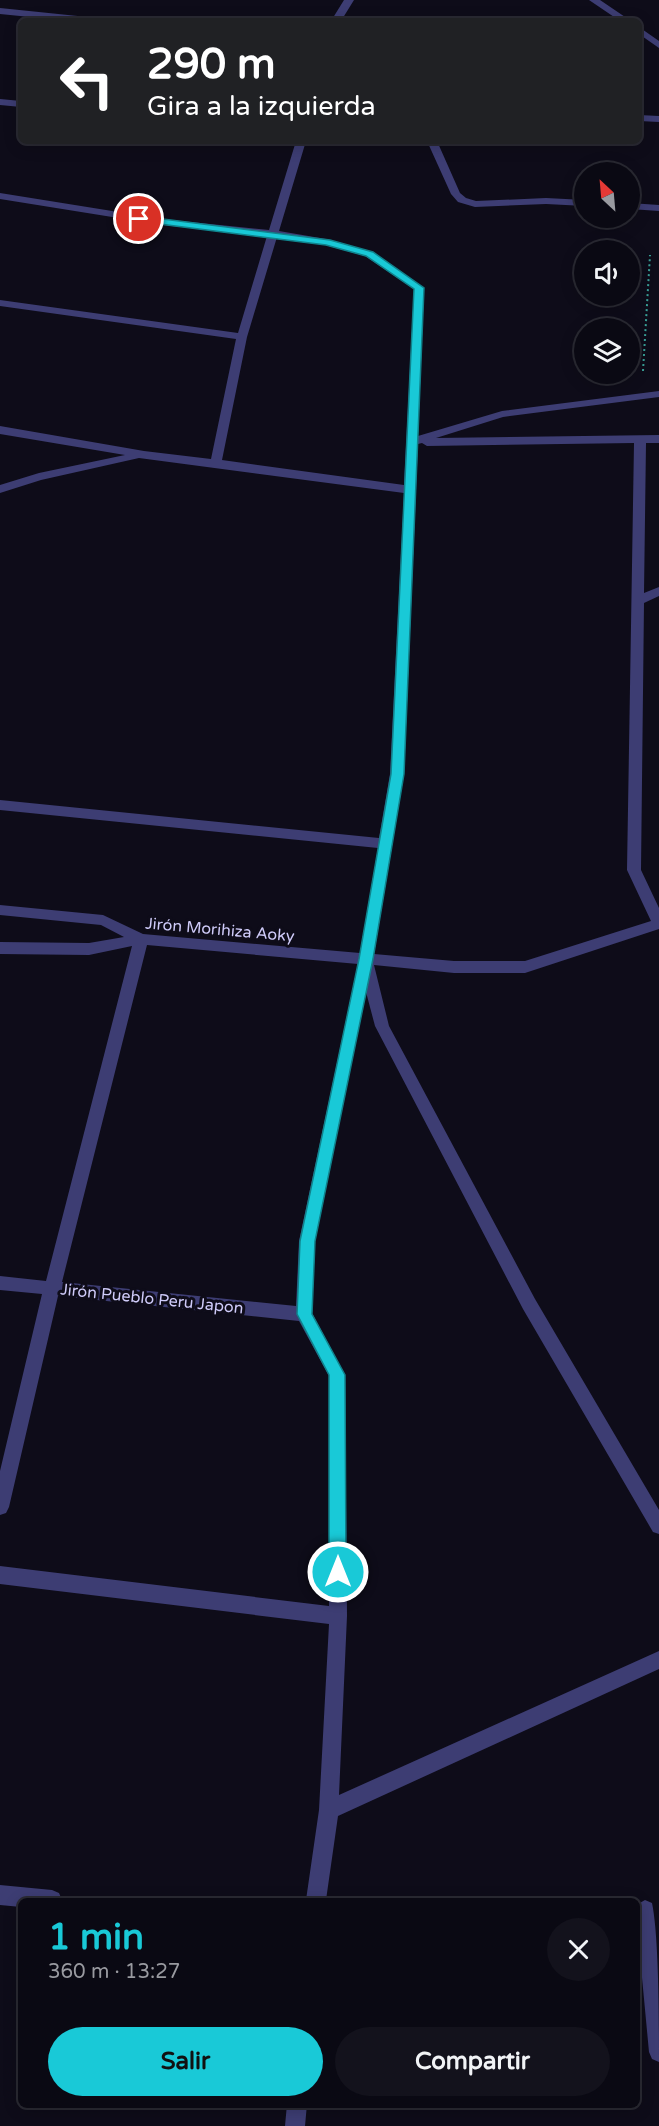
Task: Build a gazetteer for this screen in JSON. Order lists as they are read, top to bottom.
{
  "streets": {
    "street": ["Jirón Morihiza Aoky", "Jirón Pueblo Peru Japon"]
  },
  "north": "top left",
  "page": {
    "turn": ["290 m", "Gira a la izquierda"],
    "heading": ["1 min", "360 m · 13:27"],
    "buttons": ["Salir", "Compartir"]
  }
}
